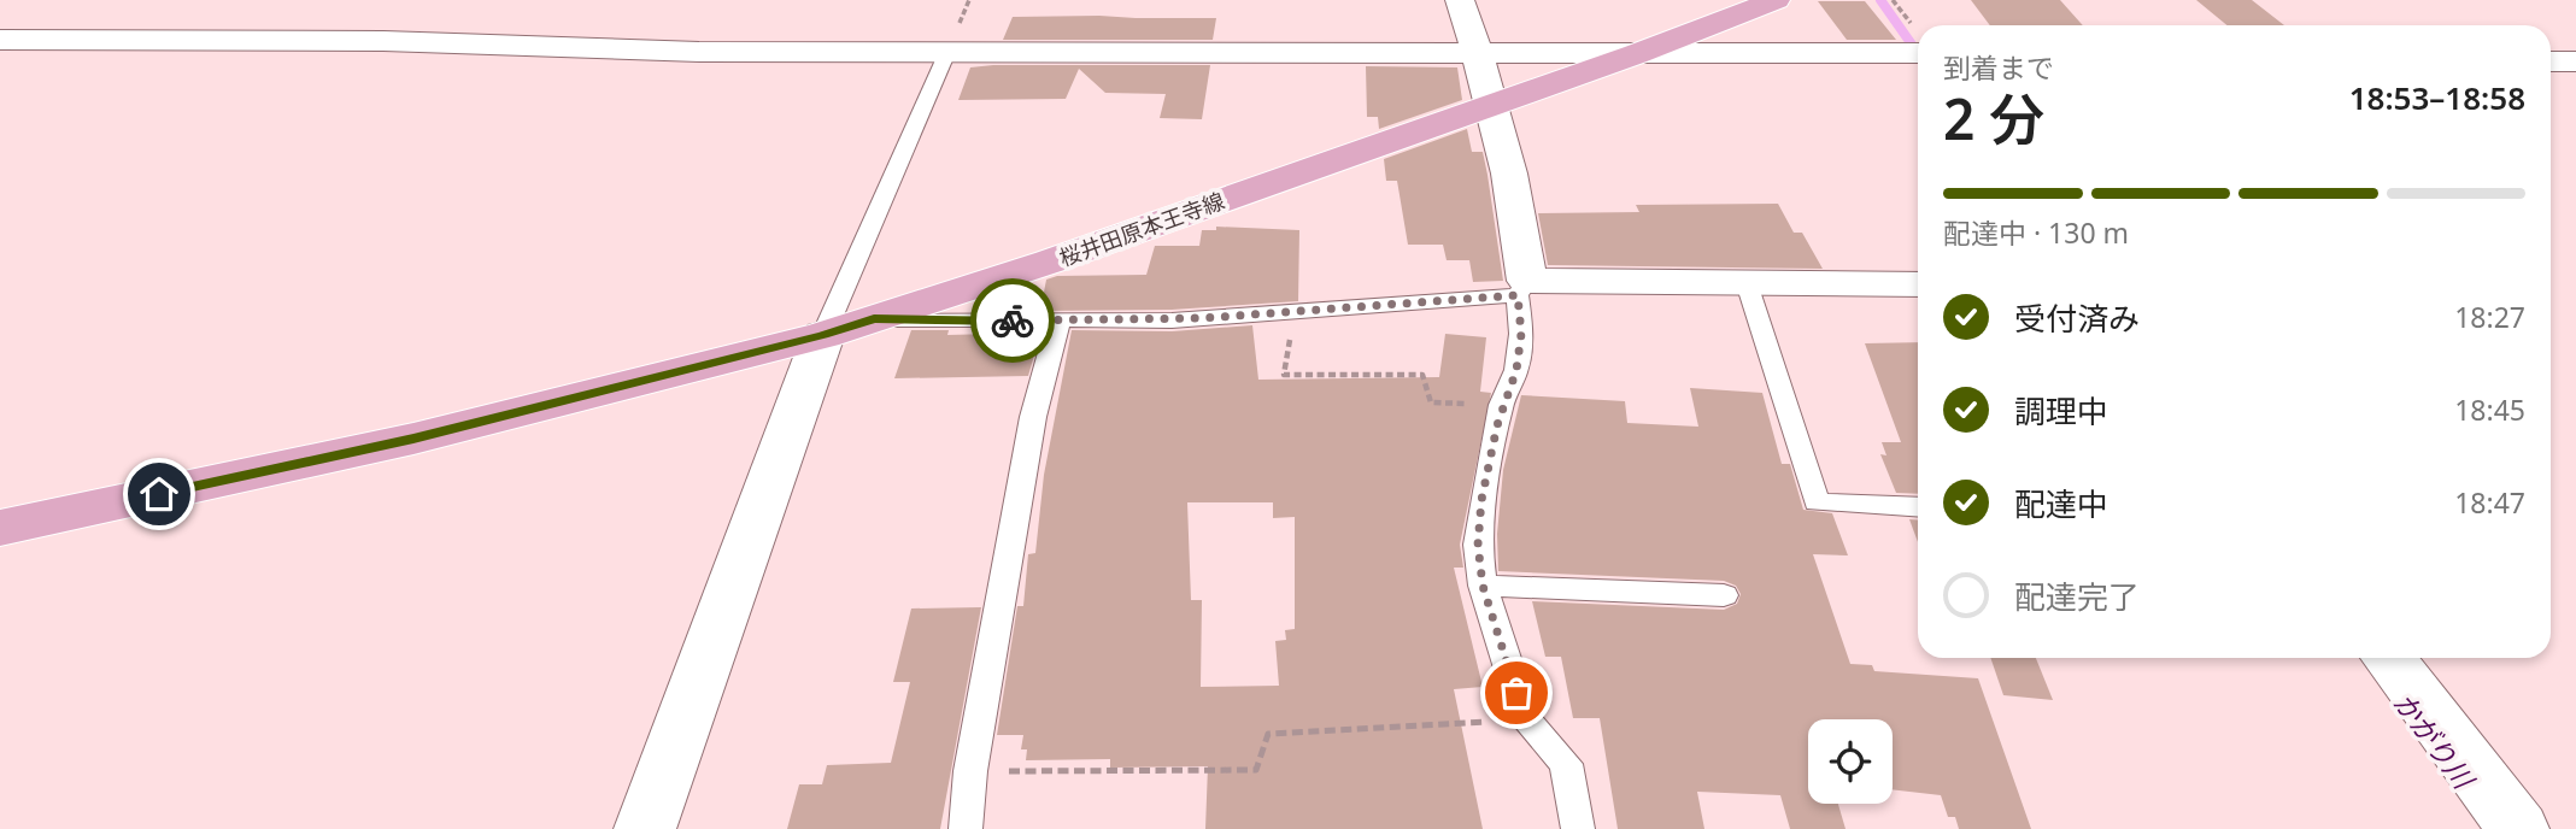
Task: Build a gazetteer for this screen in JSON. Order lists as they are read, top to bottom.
{
  "streets": {
    "main road": ["桜井田原本王寺線"]
  },
  "water": ["かがり川"],
  "page": {
    "heading": ["2 分", "到着まで", "18:53–18:58"],
    "bar": "配達中 · 130 m",
    "list": [
      ["受付済み", "18:27"],
      ["調理中", "18:45"],
      ["配達中", "18:47"],
      "配達完了"
    ]
  }
}
